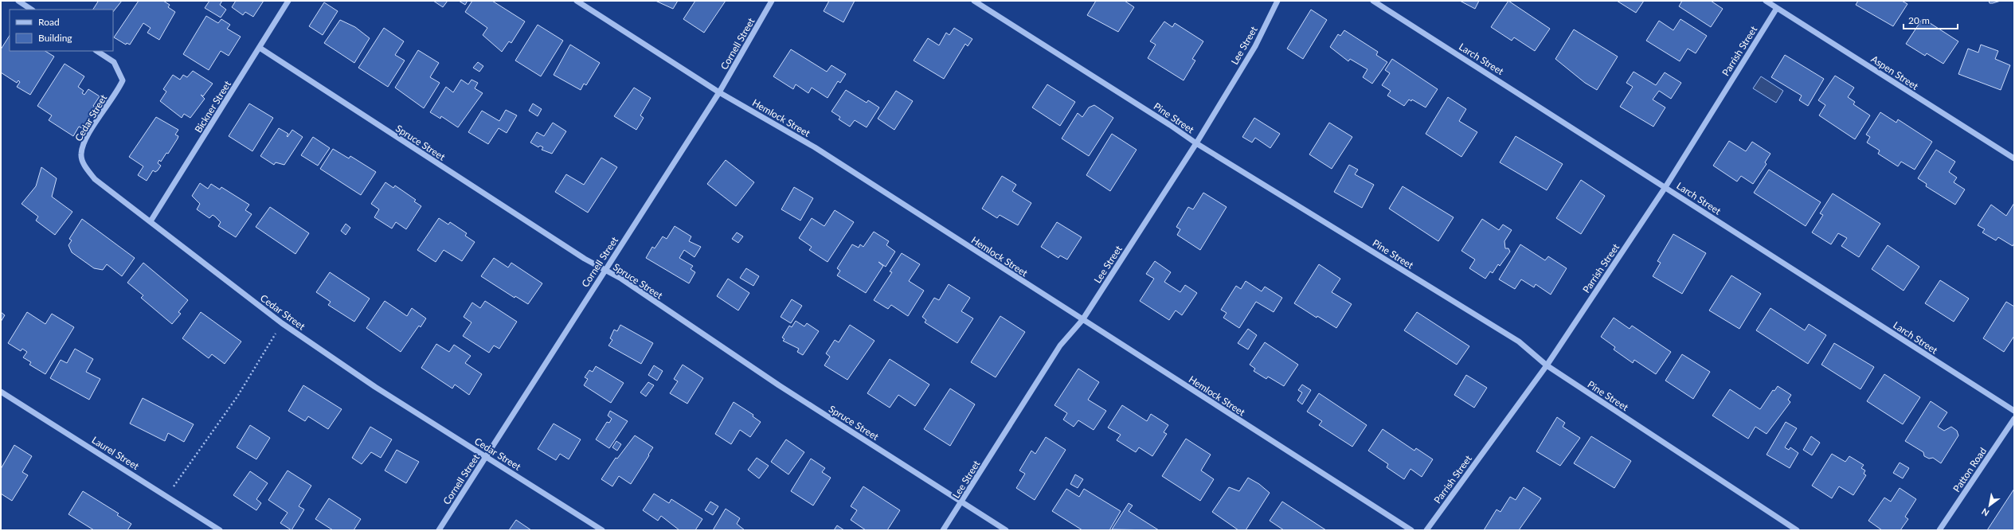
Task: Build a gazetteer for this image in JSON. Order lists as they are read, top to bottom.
{
  "streets": {
    "street": [
      "Cornell Street",
      "Lee Street",
      "Parrish Street",
      "Larch Street",
      "Aspen Street",
      "Bickner Street",
      "Cedar Street",
      "Hemlock Street",
      "Pine Street",
      "Spruce Street",
      "Laurel Street",
      "Patton Road"
    ]
  },
  "crossings": [
    ["Cornell Street", "Cedar Street"],
    ["Cornell Street", "Hemlock Street"],
    ["Cornell Street", "Spruce Street"],
    ["Lee Street", "Hemlock Street"],
    ["Lee Street", "Pine Street"],
    ["Lee Street", "Spruce Street"],
    ["Parrish Street", "Larch Street"],
    ["Parrish Street", "Aspen Street"],
    ["Parrish Street", "Pine Street"],
    ["Bickner Street", "Cedar Street"],
    ["Bickner Street", "Spruce Street"]
  ],
  "legend": ["Road", "Building"],
  "scale_bar": "20 m",
  "north": "bottom left"
}
